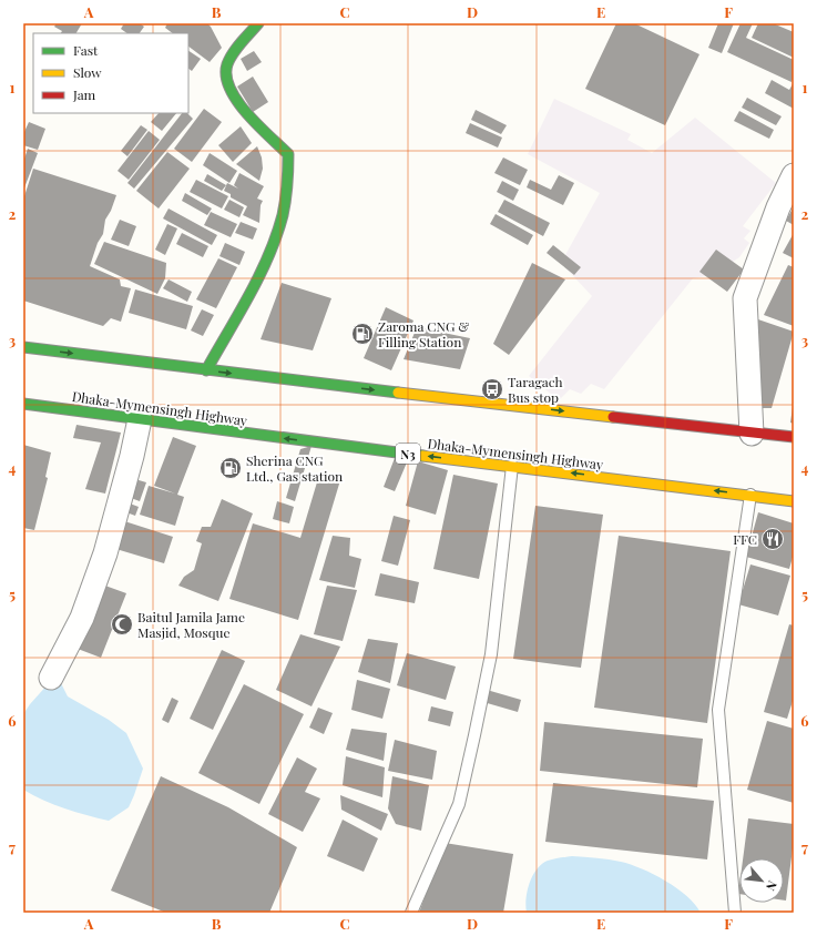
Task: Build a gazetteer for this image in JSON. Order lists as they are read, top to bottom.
{
  "streets": {
    "main road": ["Dhaka-Mymensingh Highway", "N3"]
  },
  "places": {
    "fuel station": ["Zaroma CNG & Filling Station", "Sherina CNG Ltd., Gas station"],
    "bus stop": ["Taragach Bus stop"],
    "restaurant": ["FFC"],
    "mosque": ["Baitul Jamila Jame Masjid, Mosque"]
  },
  "legend": ["Fast", "Slow", "Jam"],
  "north": "bottom right",
  "grid": {
    "columns": [
      "A",
      "B",
      "C",
      "D",
      "E",
      "F"
    ],
    "rows": [
      "1",
      "2",
      "3",
      "4",
      "5",
      "6",
      "7"
    ]
  }
}
